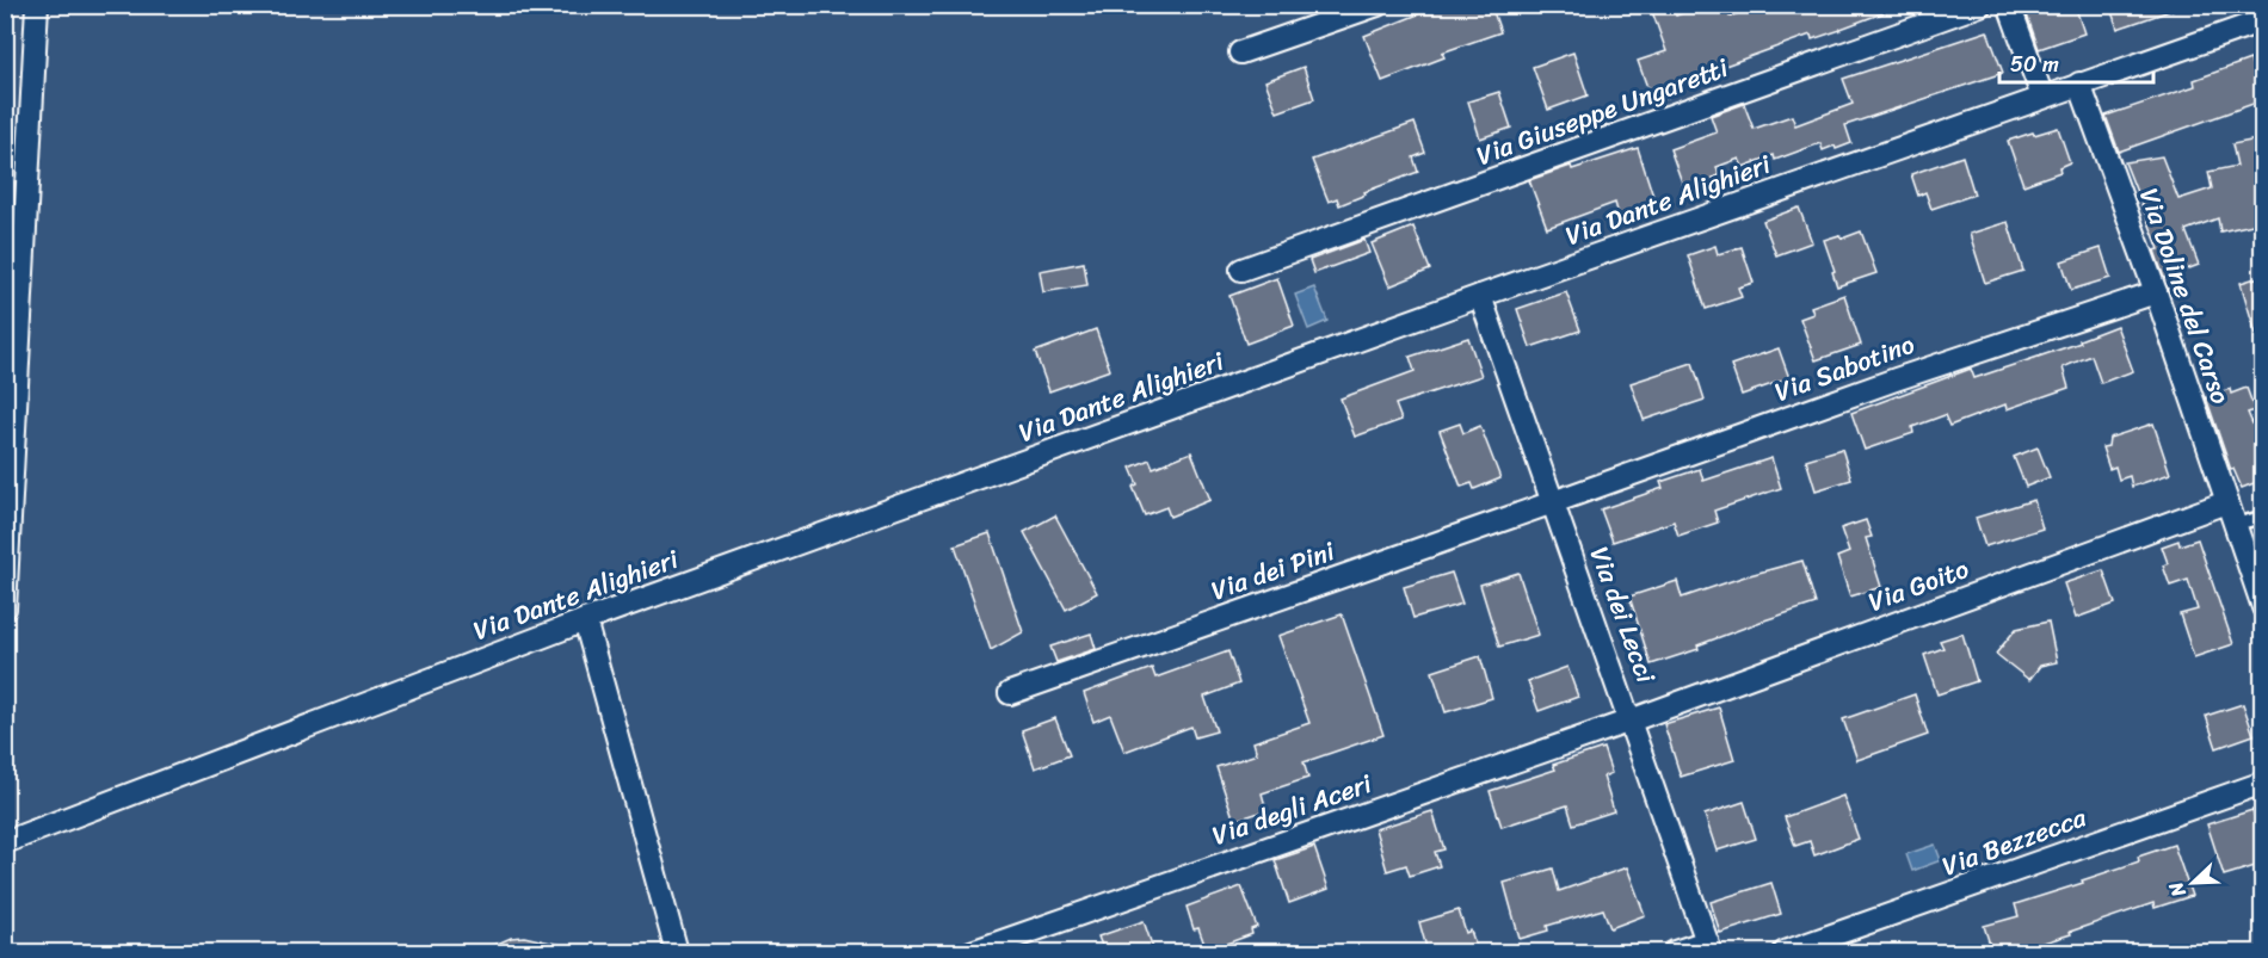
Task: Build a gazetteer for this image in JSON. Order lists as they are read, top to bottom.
{
  "streets": {
    "street": [
      "Via Giuseppe Ungaretti",
      "Via Dante Alighieri",
      "Via Doline del Carso",
      "Via Sabotino",
      "Via dei Pini",
      "Via Goito",
      "Via dei Lecci",
      "Via degli Aceri",
      "Via Bezzecca"
    ]
  },
  "crossings": [
    ["Via Dante Alighieri", "Via Doline del Carso"],
    ["Via Dante Alighieri", "Via dei Lecci"],
    ["Via Doline del Carso", "Via Sabotino"],
    ["Via Doline del Carso", "Via Goito"],
    ["Via Sabotino", "Via dei Pini"],
    ["Via Sabotino", "Via dei Lecci"],
    ["Via dei Pini", "Via dei Lecci"],
    ["Via Goito", "Via dei Lecci"],
    ["Via Goito", "Via degli Aceri"],
    ["Via dei Lecci", "Via degli Aceri"]
  ],
  "scale_bar": "50 m",
  "north": "bottom left"
}
